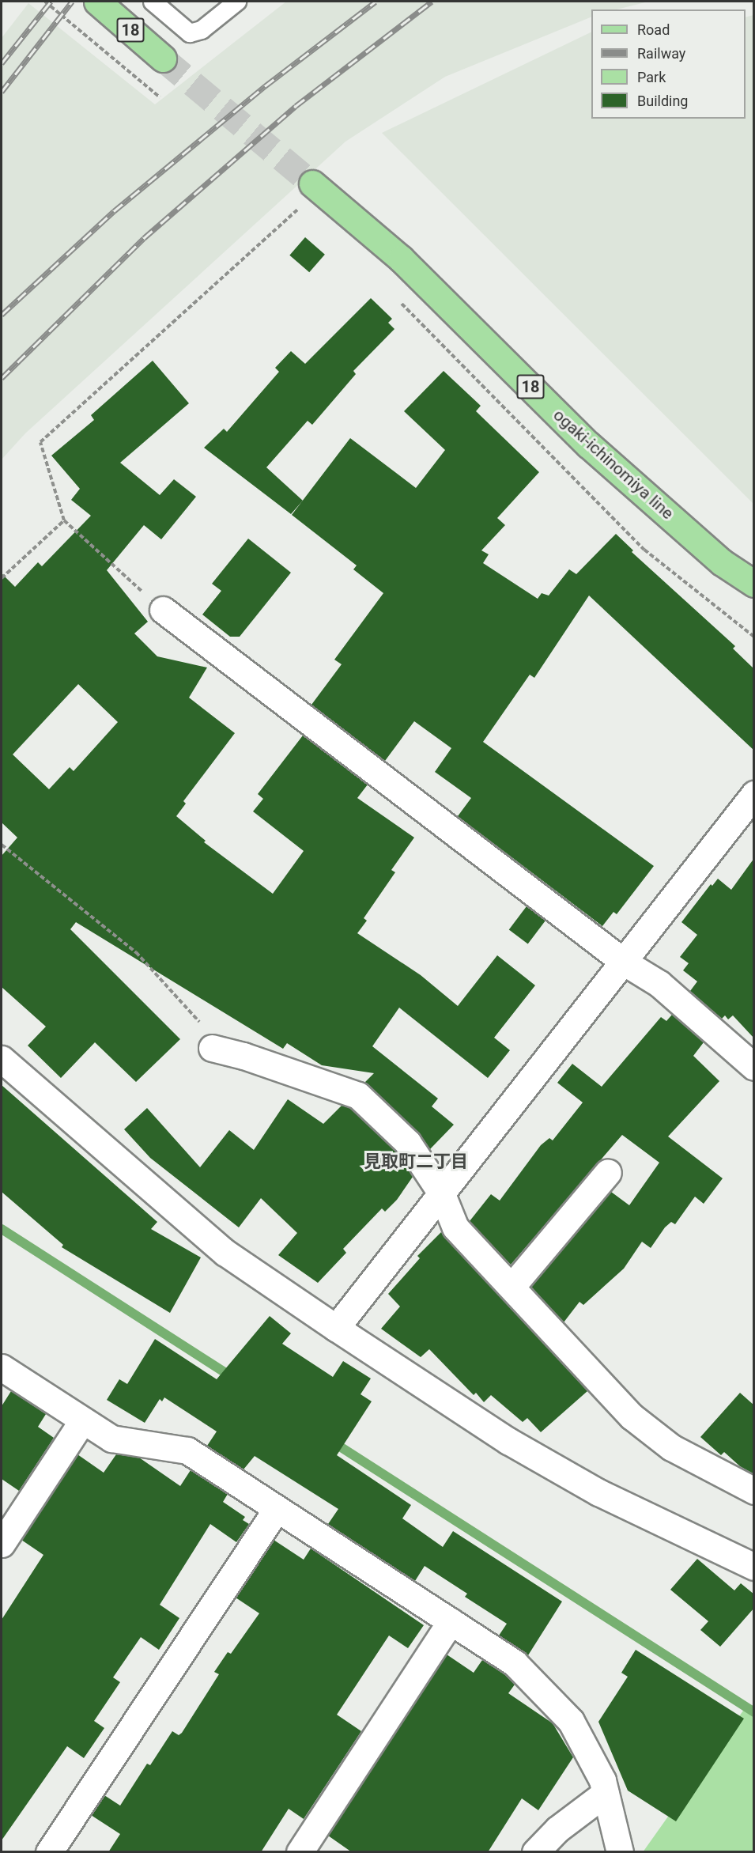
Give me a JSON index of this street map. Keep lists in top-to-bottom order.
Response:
{
  "streets": {
    "main road": ["18", "ogaki-ichinomiya line"]
  },
  "districts": ["見取町二丁目"],
  "legend": [
    "Road",
    "Railway",
    "Park",
    "Building"
  ]
}
